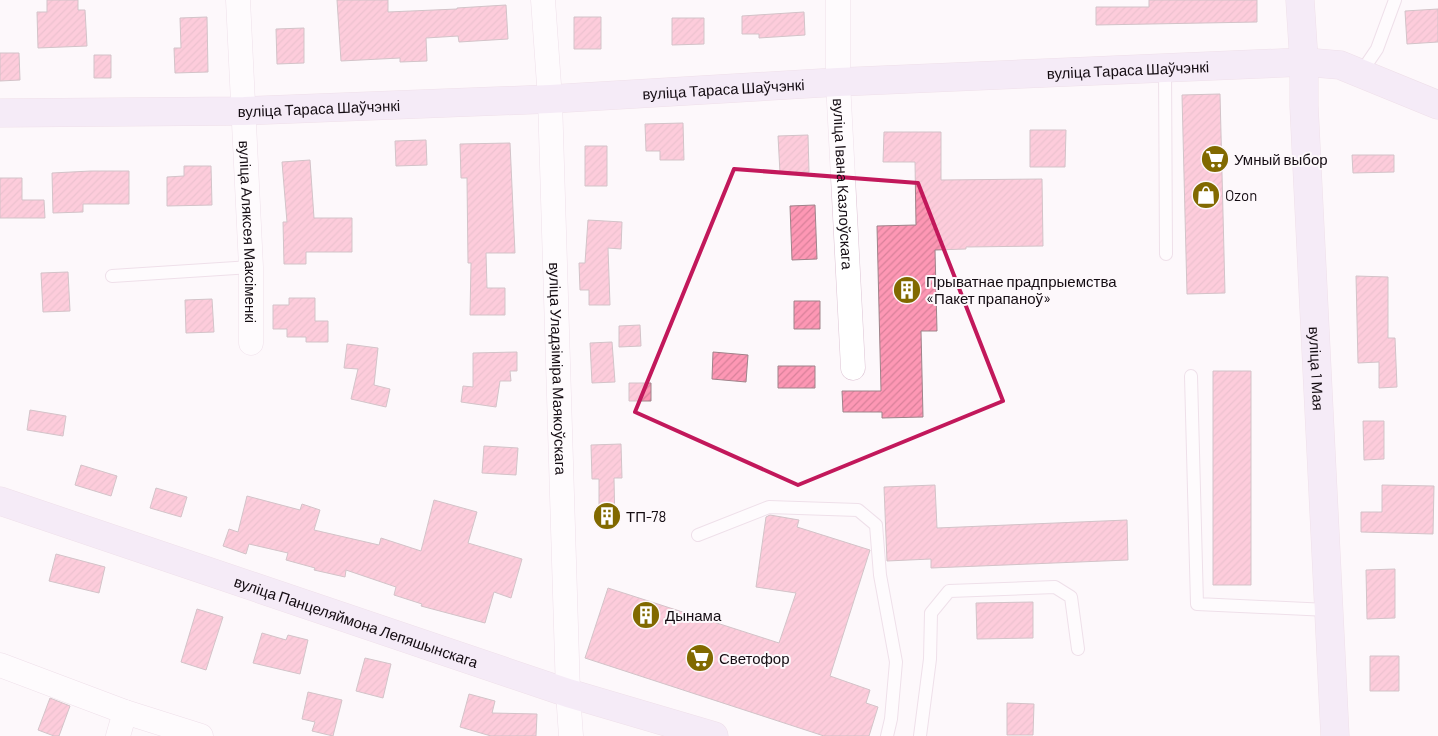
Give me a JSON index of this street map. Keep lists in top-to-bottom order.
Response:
{
  "streets": {
    "street": [
      "вуліца Тараса Шаўчэнкі",
      "вуліца Івана Казлоўскага",
      "вуліца Аляксея Максіменкі",
      "вуліца Уладзіміра Маякоўскага",
      "вуліца 1 Мая",
      "вуліца Панцеляймона Лепяшынскага"
    ]
  },
  "crossings": [
    ["вуліца Тараса Шаўчэнкі", "вуліца Івана Казлоўскага"],
    ["вуліца Тараса Шаўчэнкі", "вуліца Аляксея Максіменкі"],
    ["вуліца Тараса Шаўчэнкі", "вуліца Уладзіміра Маякоўскага"],
    ["вуліца Тараса Шаўчэнкі", "вуліца 1 Мая"],
    ["вуліца Уладзіміра Маякоўскага", "вуліца Панцеляймона Лепяшынскага"]
  ],
  "places": {
    "supermarket": ["Умный выбор", "Светофор"],
    "shop": ["Ozon"],
    "building": ["Прыватнае прадпрыемства «Пакет прапаноў»", "ТП-78", "Дынама"]
  }
}
